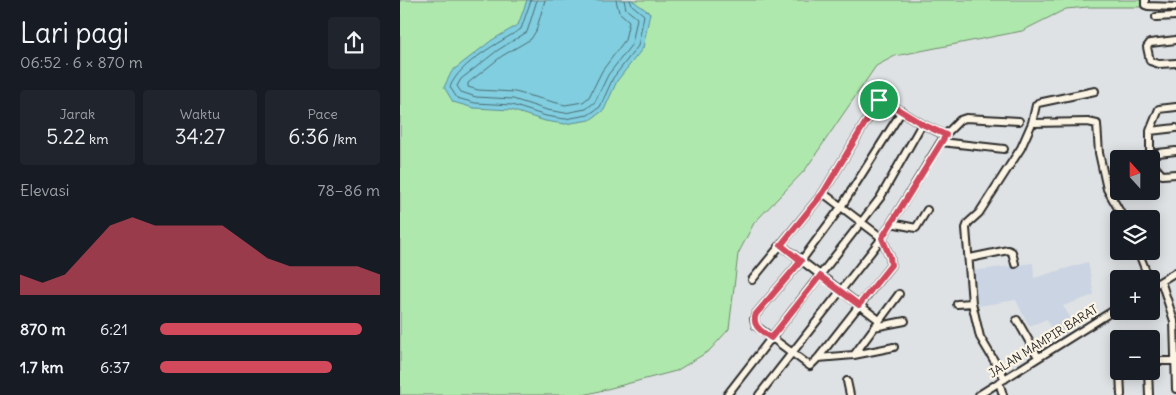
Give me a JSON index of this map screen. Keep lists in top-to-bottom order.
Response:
{
  "streets": {
    "street": ["JALAN MAMPIR BARAT"]
  },
  "north": "top",
  "page": {
    "heading": ["Lari pagi", "06:52 · 6 × 870 m"],
    "stats": [
      ["Jarak", "5.22 km"],
      ["Waktu", "34:27"],
      ["Pace", "6:36 /km"]
    ],
    "map_buttons": ["+", "−"],
    "chart": ["Elevasi", "78–86 m"],
    "list": [
      {
        "name": "870 m",
        "note": "6:21"
      },
      {
        "name": "1.7 km",
        "note": "6:37"
      }
    ]
  }
}
